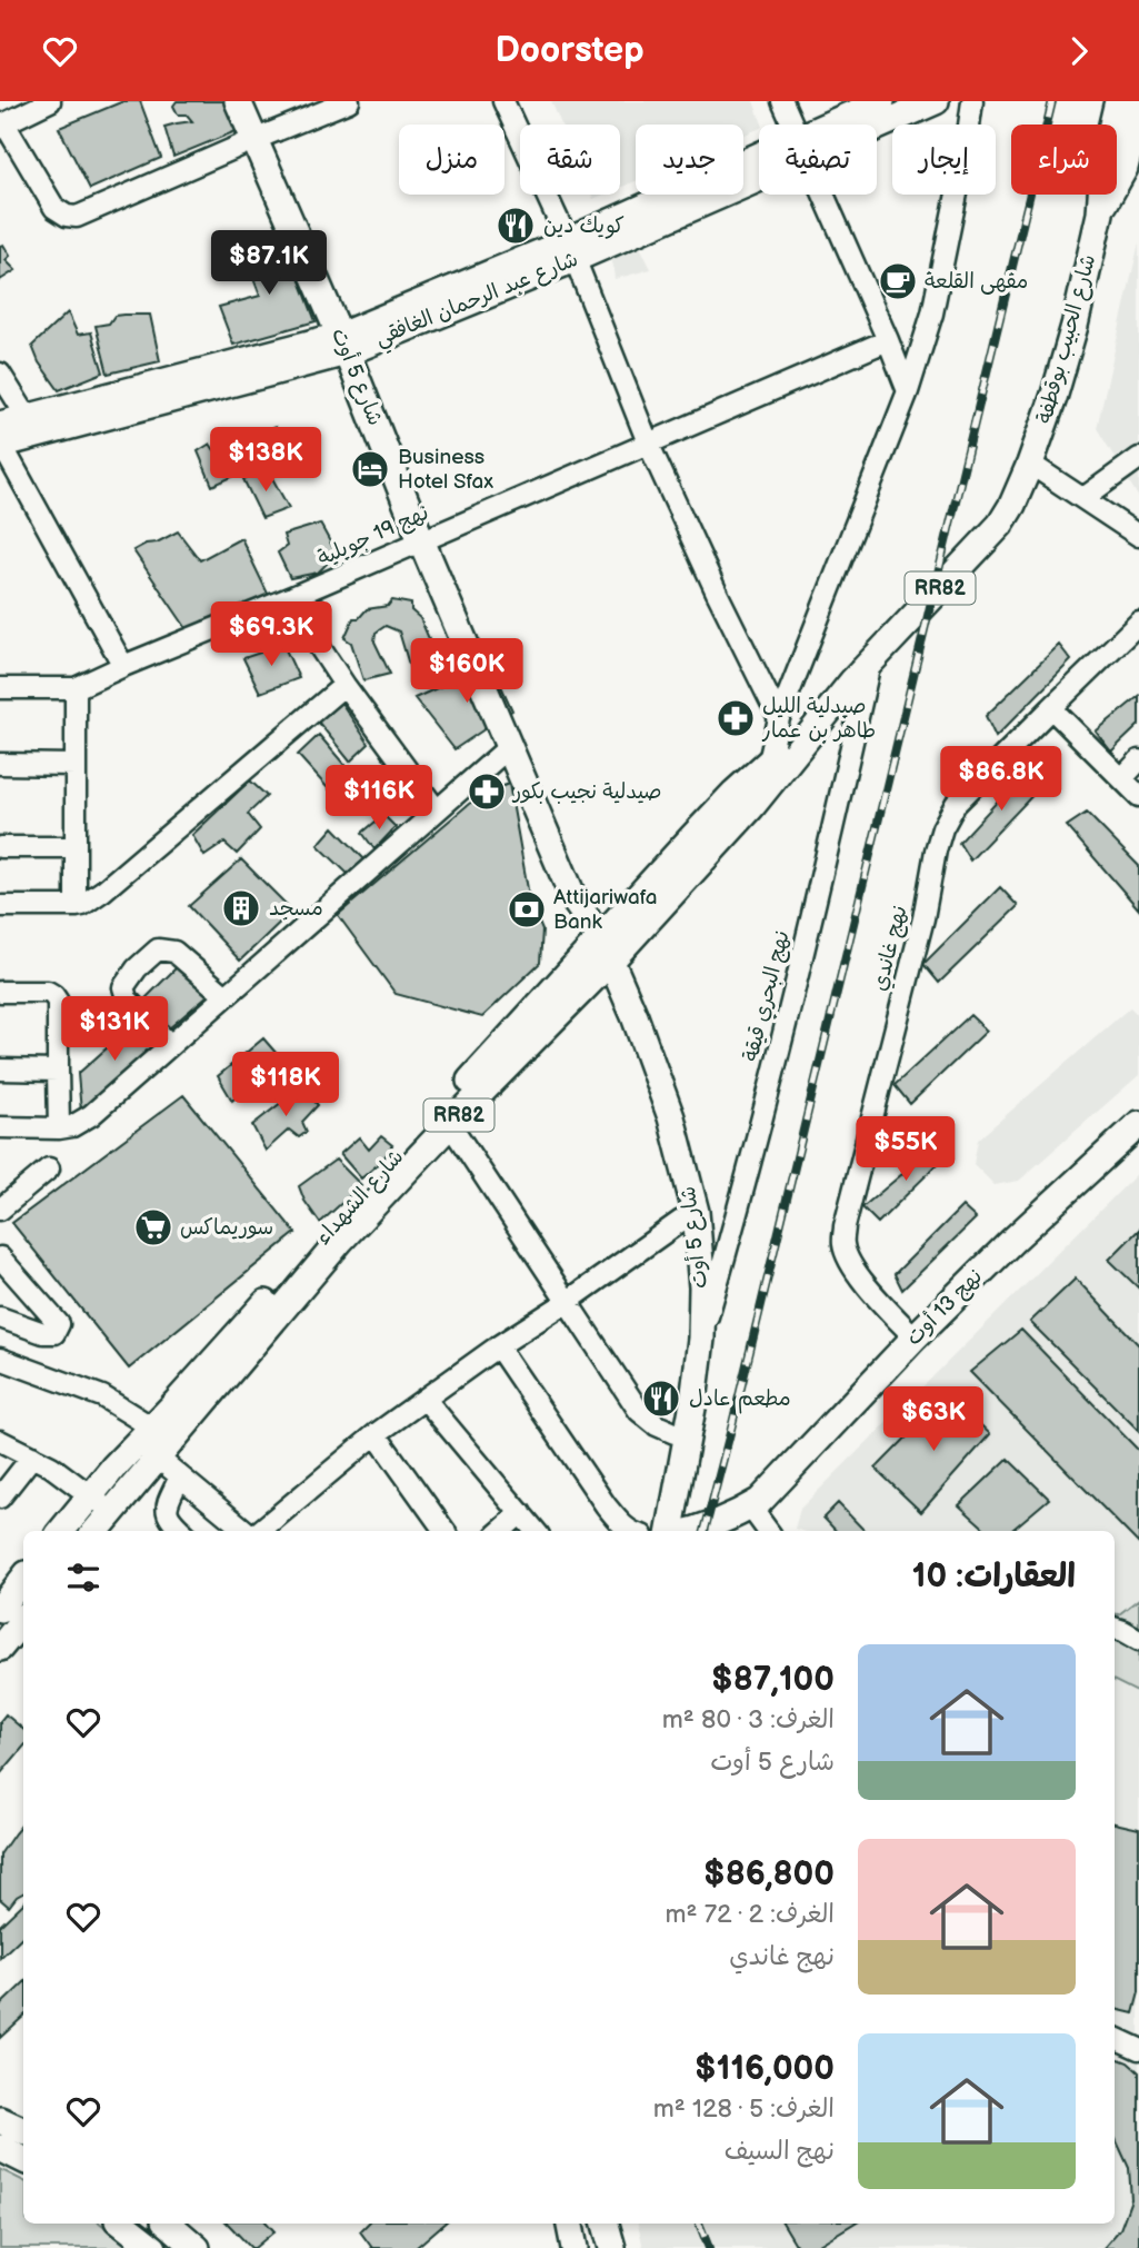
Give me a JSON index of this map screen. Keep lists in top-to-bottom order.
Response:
{
  "streets": {
    "main road": [
      "شارع عبد الرحمان الغافقي",
      "شارع الحبيب بوقطفة",
      "شارع 5 أوت",
      "RR82",
      "شارع الشهداء",
      "نهج 13 أوت"
    ],
    "street": ["نهج 19 جويلية", "نهج غاندي", "نهج البحري قيقة"]
  },
  "crossings": [
    ["شارع عبد الرحمان الغافقي", "شارع 5 أوت"],
    ["شارع الحبيب بوقطفة", "شارع الشهداء"],
    ["شارع 5 أوت", "نهج 19 جويلية"],
    ["شارع 5 أوت", "نهج البحري قيقة"],
    ["شارع 5 أوت", "شارع الشهداء"],
    ["نهج غاندي", "نهج 13 أوت"],
    ["نهج البحري قيقة", "شارع الشهداء"]
  ],
  "places": {
    "restaurant": ["كويك دين", "مطعم عادل"],
    "cafe": ["مقهى القلعة"],
    "hotel": ["Business Hotel Sfax"],
    "pharmacy": ["صيدلية الليل طاهر بن عمار", "صيدلية نجيب بكور"],
    "building": ["مسجد"],
    "bank": ["Attijariwafa Bank"],
    "supermarket": ["سوريماكس"]
  },
  "page": {
    "header": "Doorstep",
    "chip": [
      "شراء",
      "إيجار",
      "تصفية",
      "جديد",
      "شقة",
      "منزل"
    ],
    "price": [
      "$87.1K",
      "$138K",
      "$69.3K",
      "$160K",
      "$86.8K",
      "$116K",
      "$131K",
      "$118K",
      "$55K",
      "$63K"
    ],
    "heading": "العقارات: 10",
    "list": [
      {
        "name": "$87,100",
        "note": "الغرف: 3 · 80 m² · شارع 5 أوت"
      },
      {
        "name": "$86,800",
        "note": "الغرف: 2 · 72 m² · نهج غاندي"
      },
      {
        "name": "$116,000",
        "note": "الغرف: 5 · 128 m² · نهج السيف"
      }
    ]
  }
}
